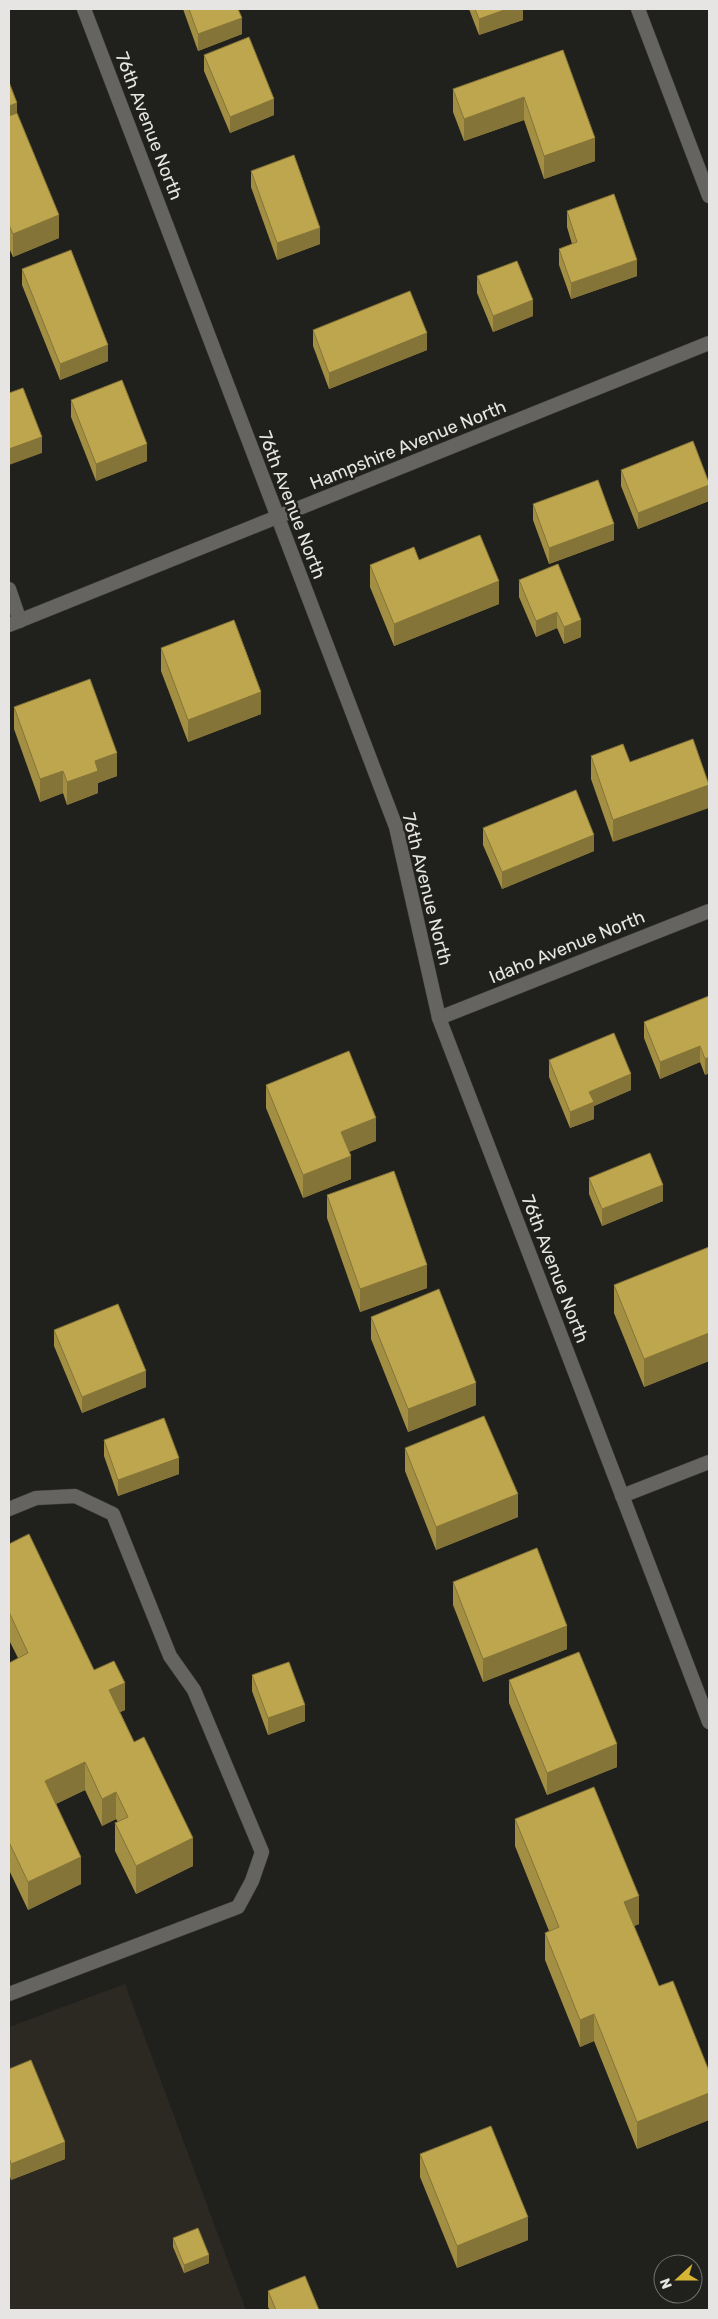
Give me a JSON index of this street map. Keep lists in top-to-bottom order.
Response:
{
  "streets": {
    "street": ["76th Avenue North", "Hampshire Avenue North", "Idaho Avenue North"]
  },
  "crossings": [
    ["76th Avenue North", "Hampshire Avenue North"],
    ["76th Avenue North", "Idaho Avenue North"]
  ],
  "north": "left"
}
